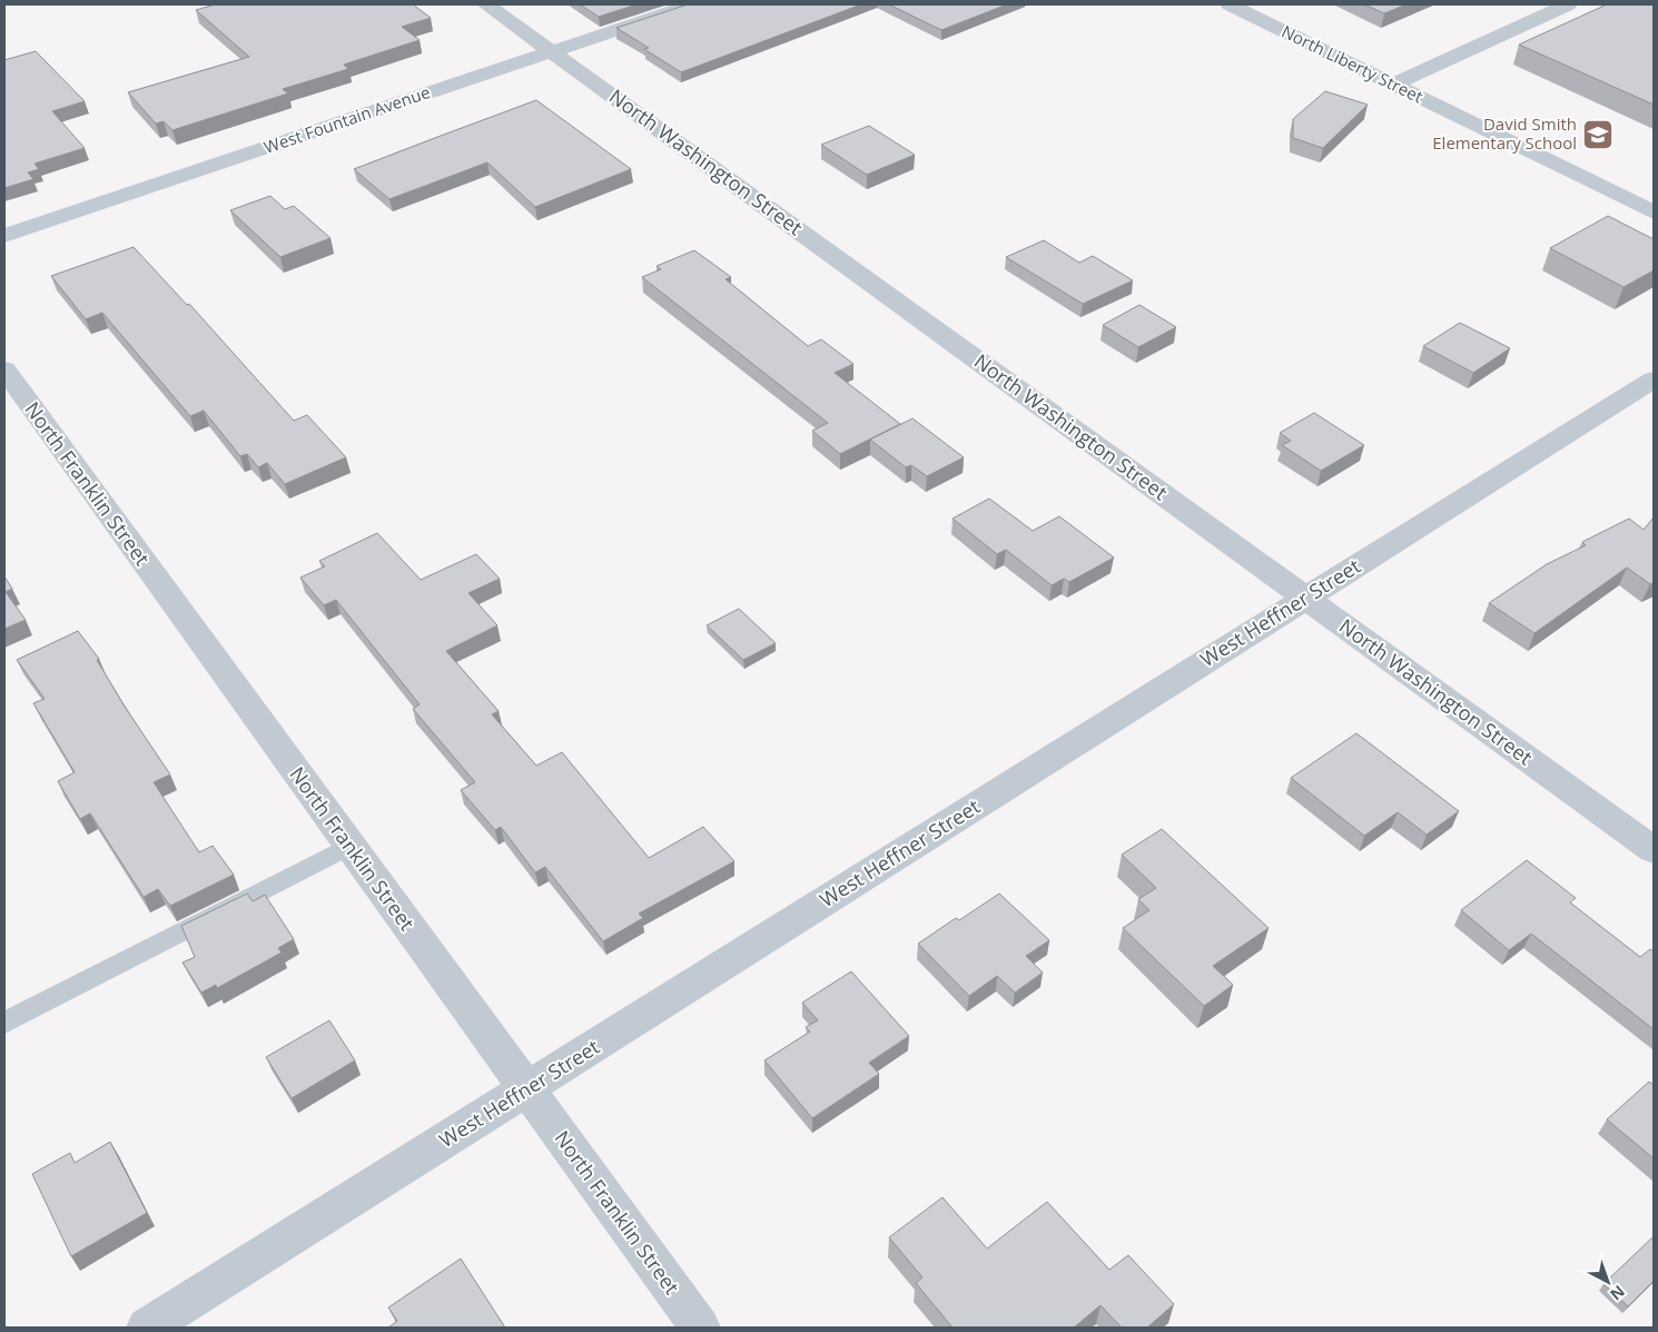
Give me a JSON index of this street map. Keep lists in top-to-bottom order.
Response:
{
  "streets": {
    "street": [
      "North Liberty Street",
      "West Fountain Avenue",
      "North Washington Street",
      "North Franklin Street",
      "West Heffner Street"
    ]
  },
  "crossings": [
    ["West Fountain Avenue", "North Washington Street"],
    ["North Washington Street", "West Heffner Street"],
    ["North Franklin Street", "West Heffner Street"]
  ],
  "places": {
    "school or university": ["David Smith Elementary School"]
  },
  "north": "bottom right"
}
